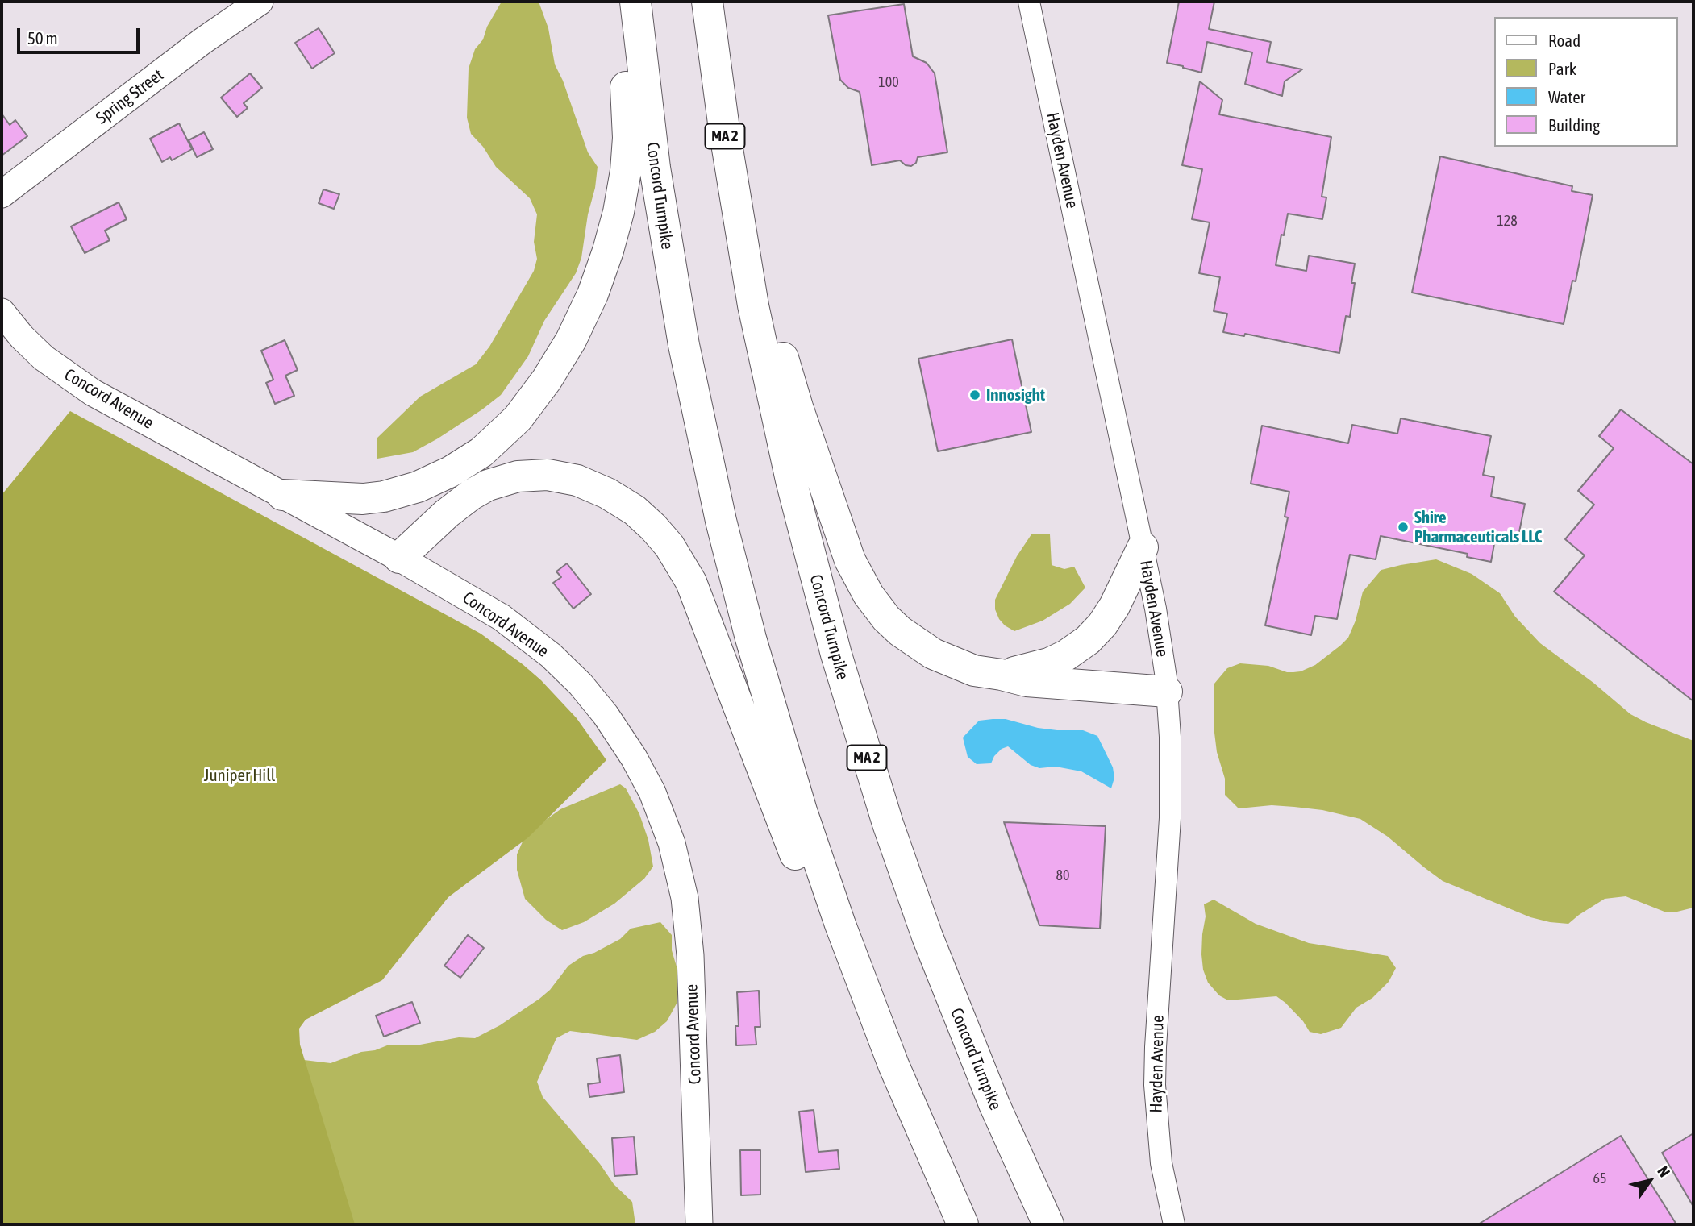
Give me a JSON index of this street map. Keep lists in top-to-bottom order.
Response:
{
  "streets": {
    "highway": ["MA 2", "Concord Turnpike"],
    "main road": ["Spring Street", "Concord Avenue"],
    "street": ["Hayden Avenue"]
  },
  "parks": ["Juniper Hill"],
  "places": ["Innosight", "Shire Pharmaceuticals LLC"],
  "house_numbers": [
    "100",
    "128",
    "80",
    "65"
  ],
  "legend": [
    "Road",
    "Park",
    "Water",
    "Building"
  ],
  "scale_bar": "50 m",
  "north": "top right"
}
